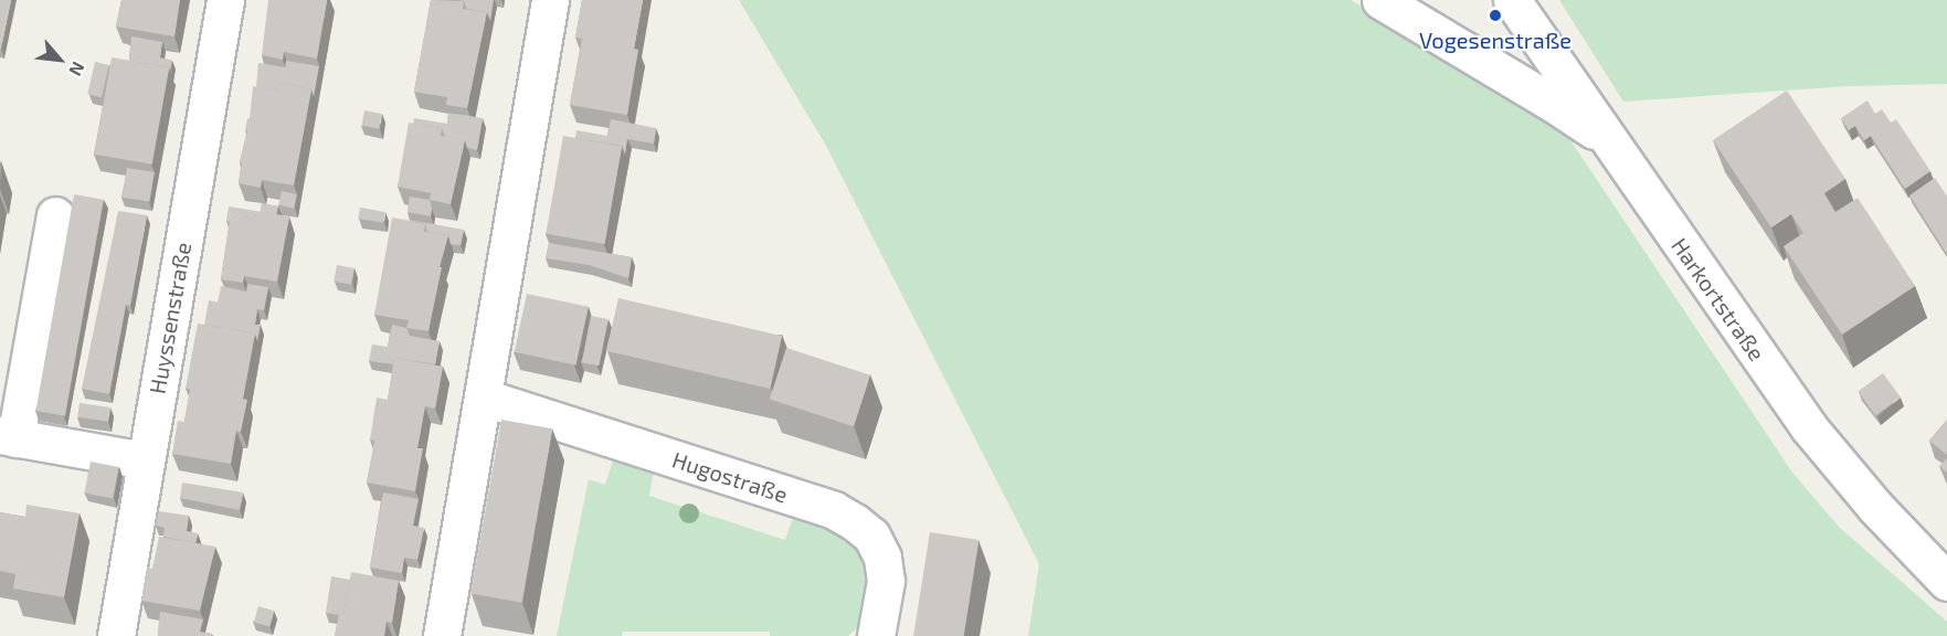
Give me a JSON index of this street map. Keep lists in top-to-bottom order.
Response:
{
  "streets": {
    "street": ["Harkortstraße", "Huyssenstraße", "Hugostraße"]
  },
  "places": ["Vogesenstraße"],
  "north": "bottom right"
}
